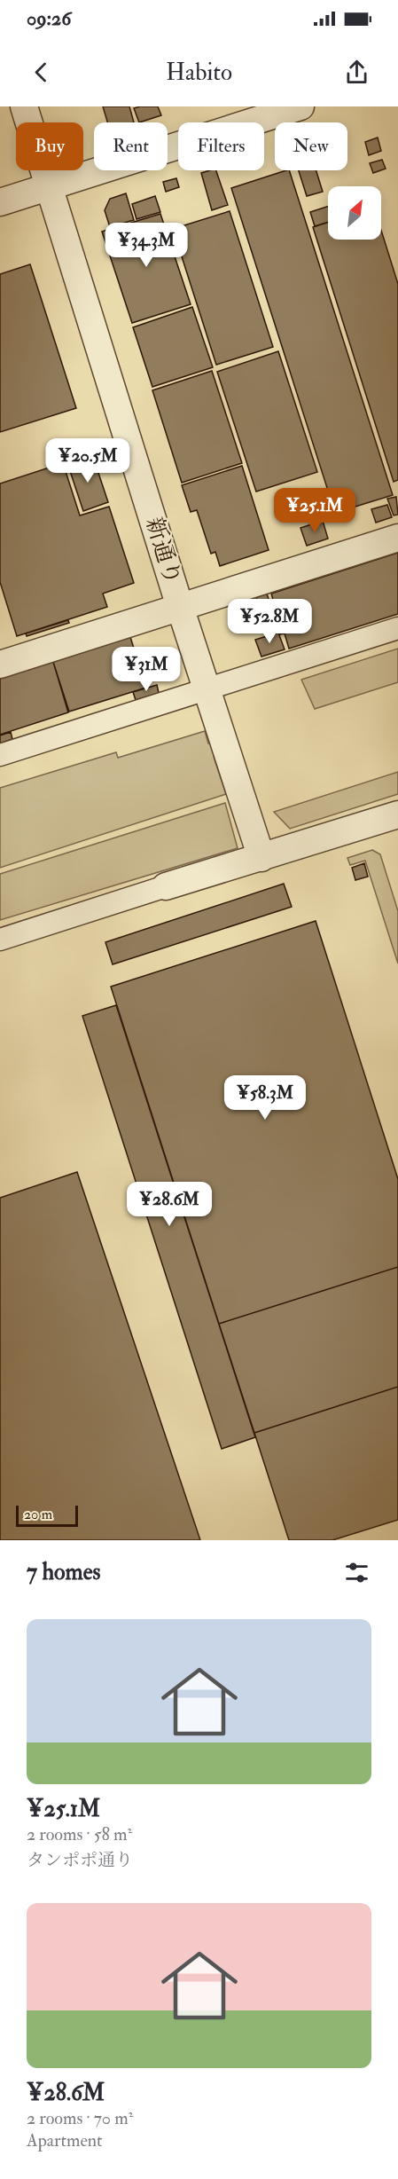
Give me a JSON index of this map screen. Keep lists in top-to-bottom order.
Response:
{
  "streets": {
    "street": ["新通り"]
  },
  "scale_bar": "20 m",
  "north": "top right",
  "page": {
    "status": "09:26",
    "header": "Habito",
    "chip": [
      "Buy",
      "Rent",
      "Filters",
      "New"
    ],
    "price": [
      "¥34.3M",
      "¥20.5M",
      "¥25.1M",
      "¥52.8M",
      "¥31M",
      "¥58.3M",
      "¥28.6M"
    ],
    "scale": "20 m",
    "heading": "7 homes",
    "list": [
      {
        "name": "¥25.1M",
        "note": "2 rooms · 58 m² · タンポポ通り"
      },
      {
        "name": "¥28.6M",
        "note": "2 rooms · 70 m² · Apartment"
      }
    ]
  }
}
